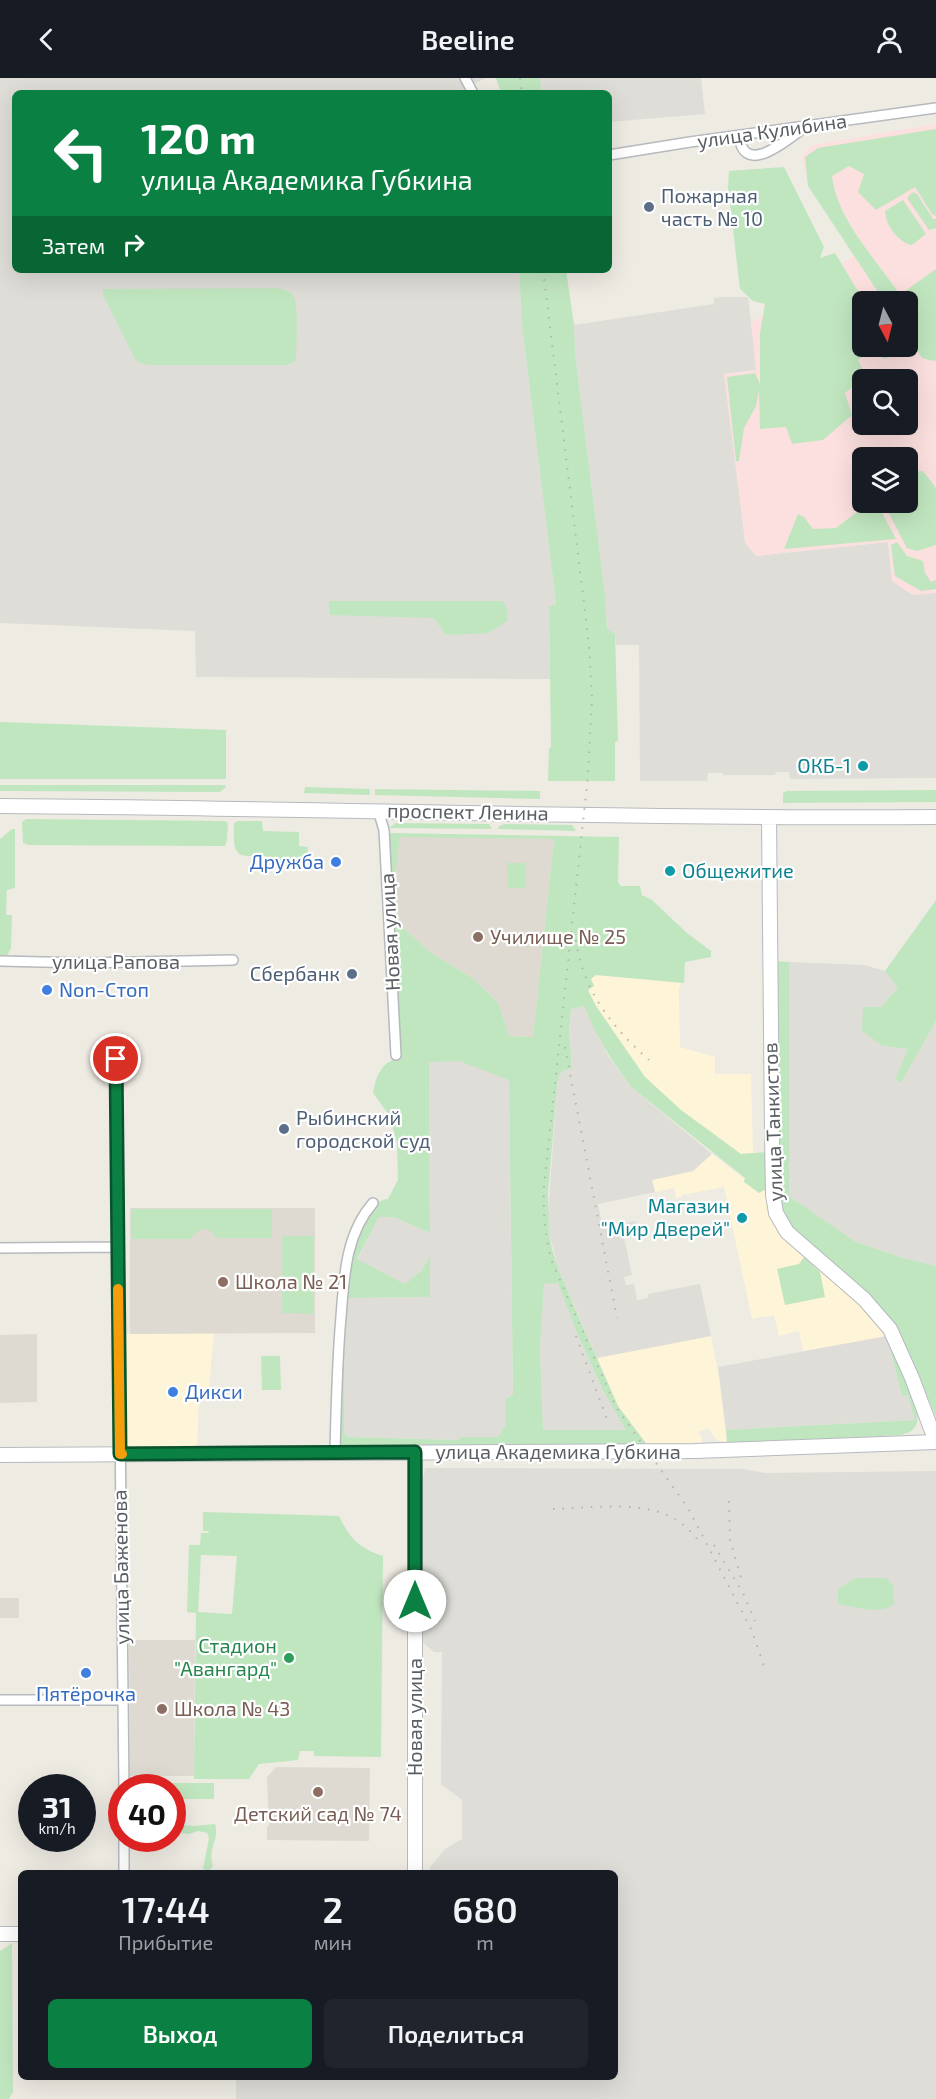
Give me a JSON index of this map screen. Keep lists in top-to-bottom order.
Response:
{
  "streets": {
    "street": [
      "улица Кулибина",
      "проспект Ленина",
      "Новая улица",
      "улица Рапова",
      "улица Танкистов",
      "улица Академика Губкина",
      "улица Баженова"
    ]
  },
  "crossings": [
    ["проспект Ленина", "Новая улица"],
    ["проспект Ленина", "улица Танкистов"],
    ["Новая улица", "улица Академика Губкина"],
    ["улица Танкистов", "улица Академика Губкина"],
    ["улица Академика Губкина", "улица Баженова"]
  ],
  "places": [
    "Пожарная часть № 10",
    "ОКБ-1",
    "Дружба",
    "Общежитие",
    "Училище № 25",
    "Сбербанк",
    "Non-Стоп",
    "Рыбинский городской суд",
    "Магазин \"Мир Дверей\"",
    "Школа № 21",
    "Дикси",
    "Стадион \"Авангард\"",
    "Пятёрочка",
    "Школа № 43",
    "Детский сад № 74"
  ],
  "north": "bottom",
  "page": {
    "header": "Beeline",
    "turn": ["120 m", "улица Академика Губкина"],
    "then": "Затем",
    "speed": "31 km/h",
    "limit": "40",
    "eta": [
      "17:44",
      "Прибытие",
      "2",
      "мин",
      "680",
      "m"
    ],
    "buttons": ["Выход", "Поделиться"]
  }
}
